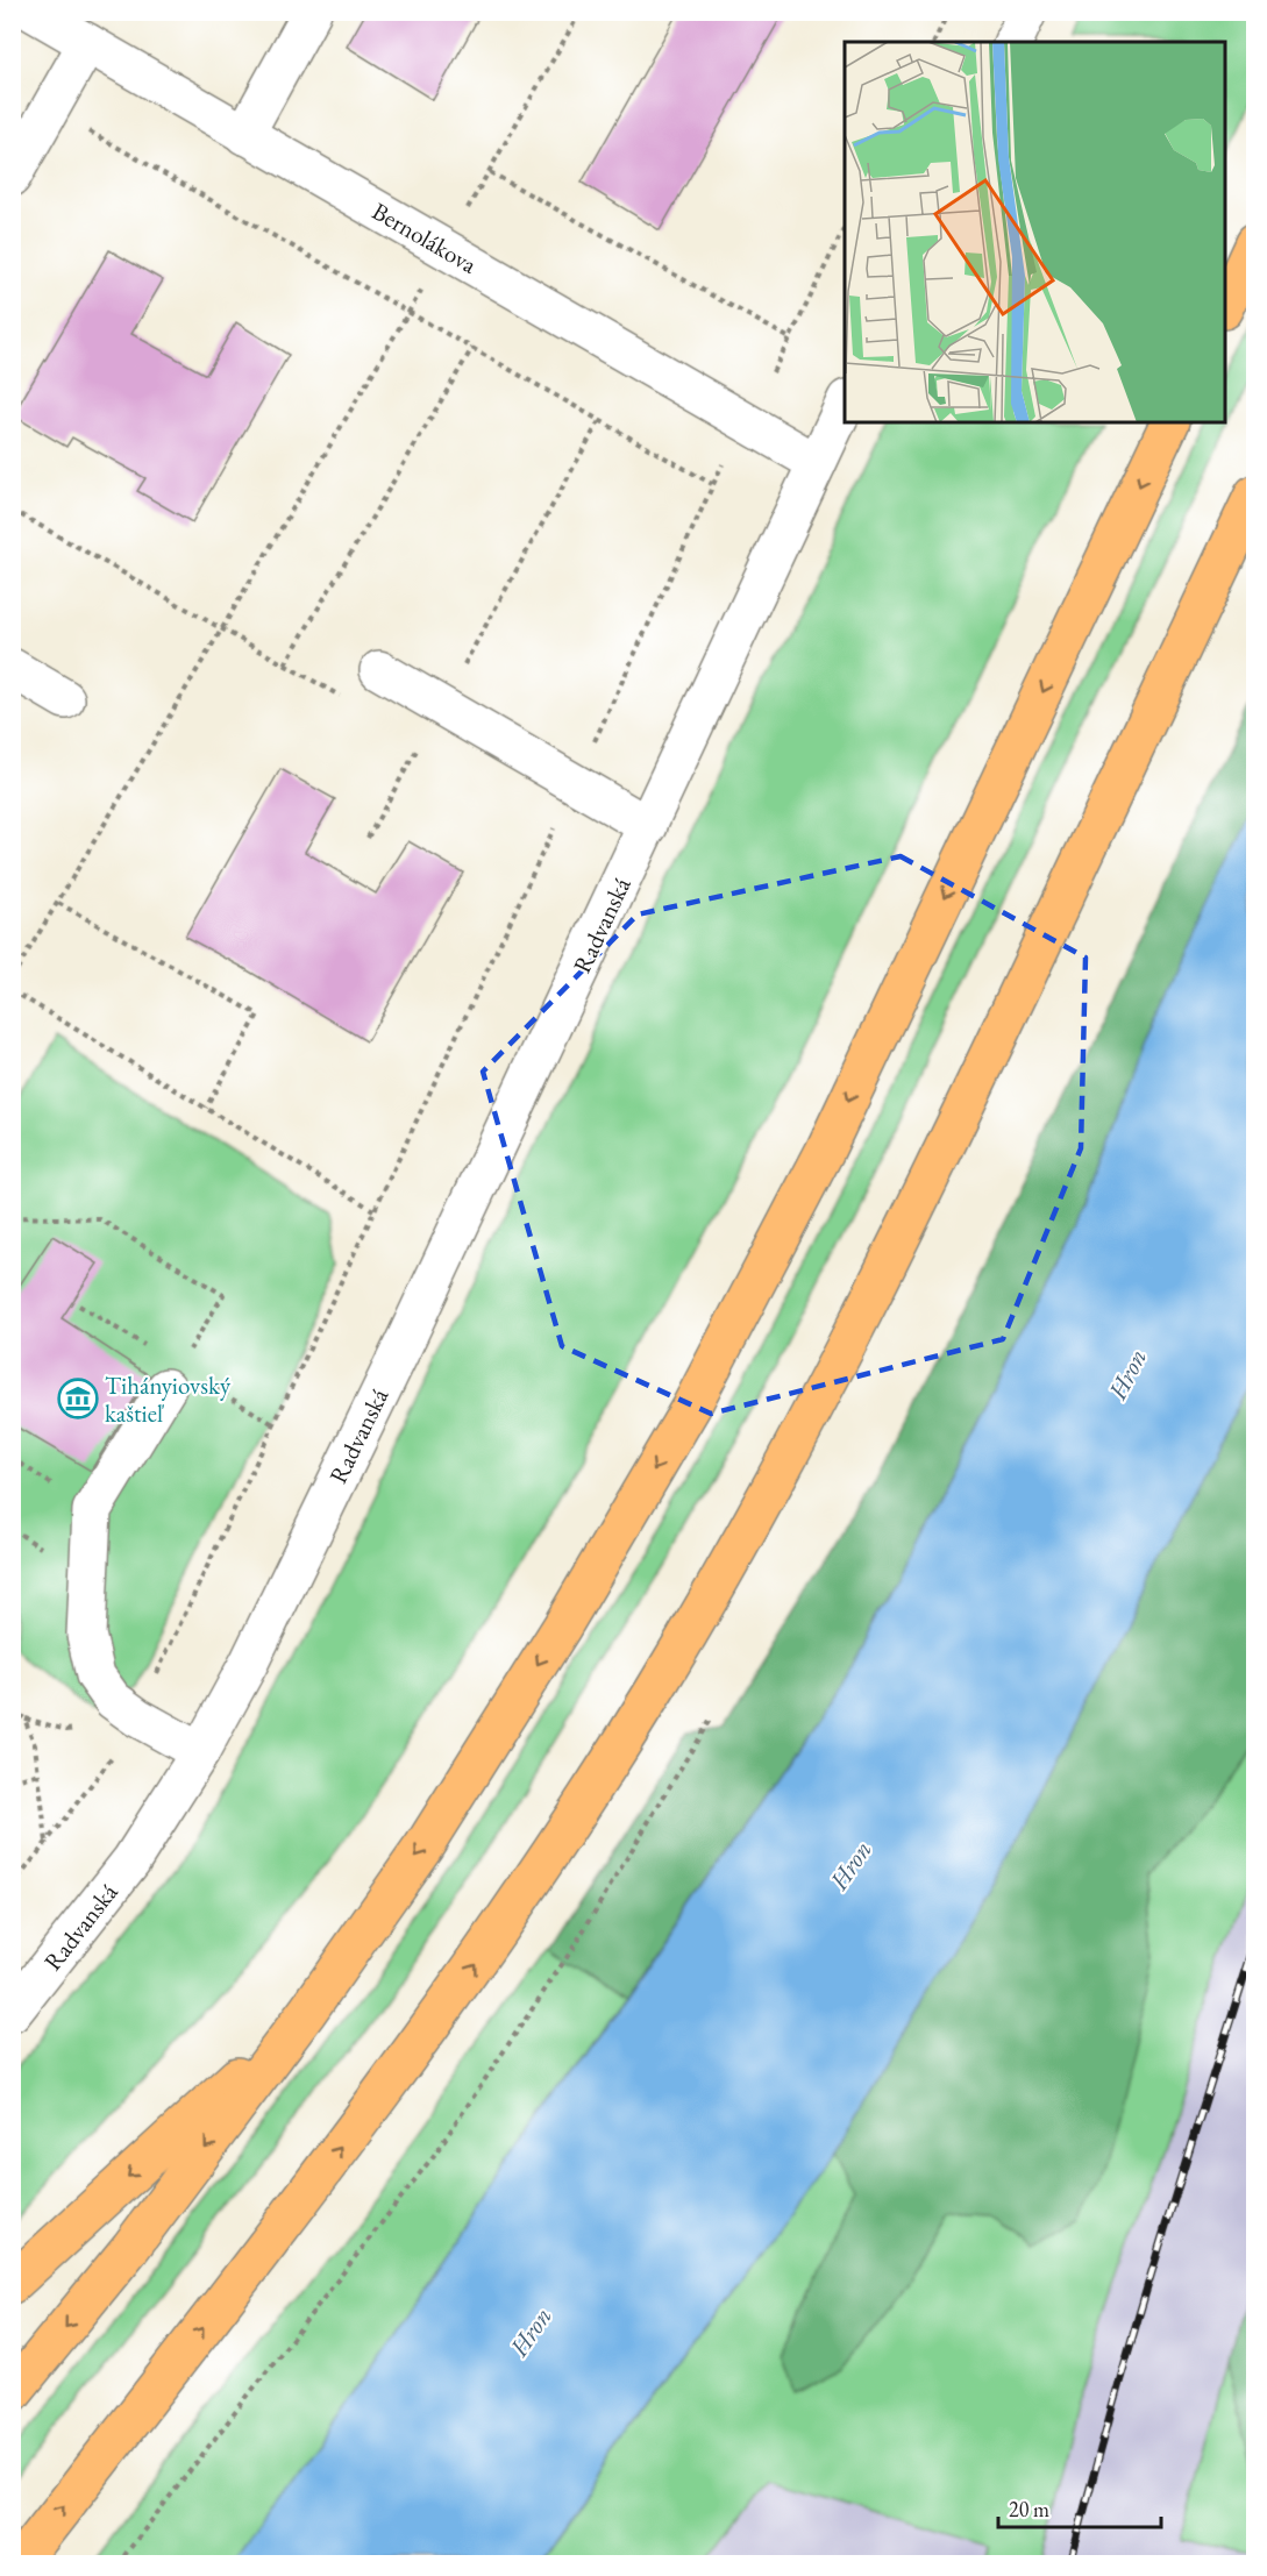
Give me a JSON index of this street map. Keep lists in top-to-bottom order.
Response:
{
  "streets": {
    "street": ["Bernolákova", "Radvanská"]
  },
  "crossings": [
    ["Bernolákova", "Radvanská"]
  ],
  "water": ["Hron"],
  "places": {
    "museum": ["Tihányiovský kaštieľ"]
  },
  "scale_bar": "20 m"
}
